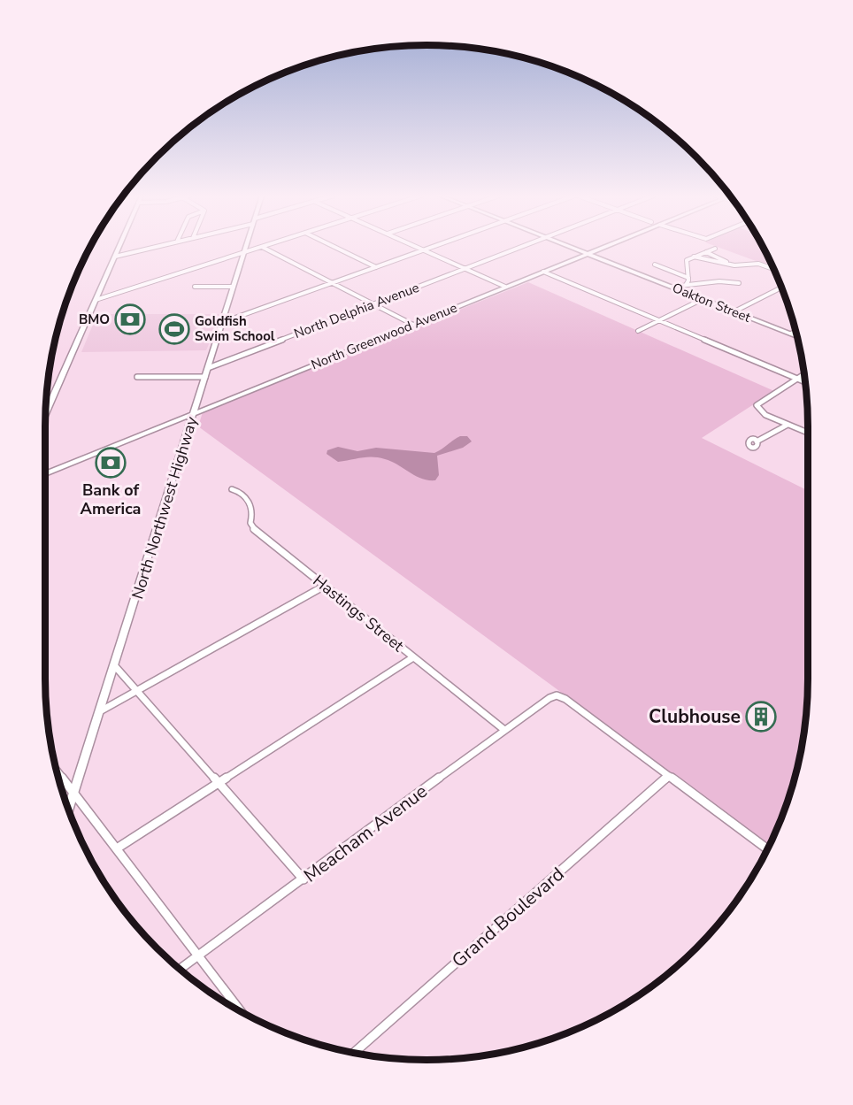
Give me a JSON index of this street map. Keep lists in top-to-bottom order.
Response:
{
  "streets": {
    "main road": ["Oakton Street", "North Greenwood Avenue", "North Northwest Highway"],
    "street": [
      "North Delphia Avenue",
      "Hastings Street",
      "Meacham Avenue",
      "Grand Boulevard"
    ]
  },
  "crossings": [
    ["Oakton Street", "North Greenwood Avenue"],
    ["North Delphia Avenue", "North Northwest Highway"],
    ["North Greenwood Avenue", "North Northwest Highway"],
    ["Hastings Street", "Meacham Avenue"],
    ["Meacham Avenue", "Grand Boulevard"]
  ],
  "places": {
    "bank": ["BMO", "Bank of America"],
    "sports": ["Goldfish Swim School"],
    "building": ["Clubhouse"]
  }
}
